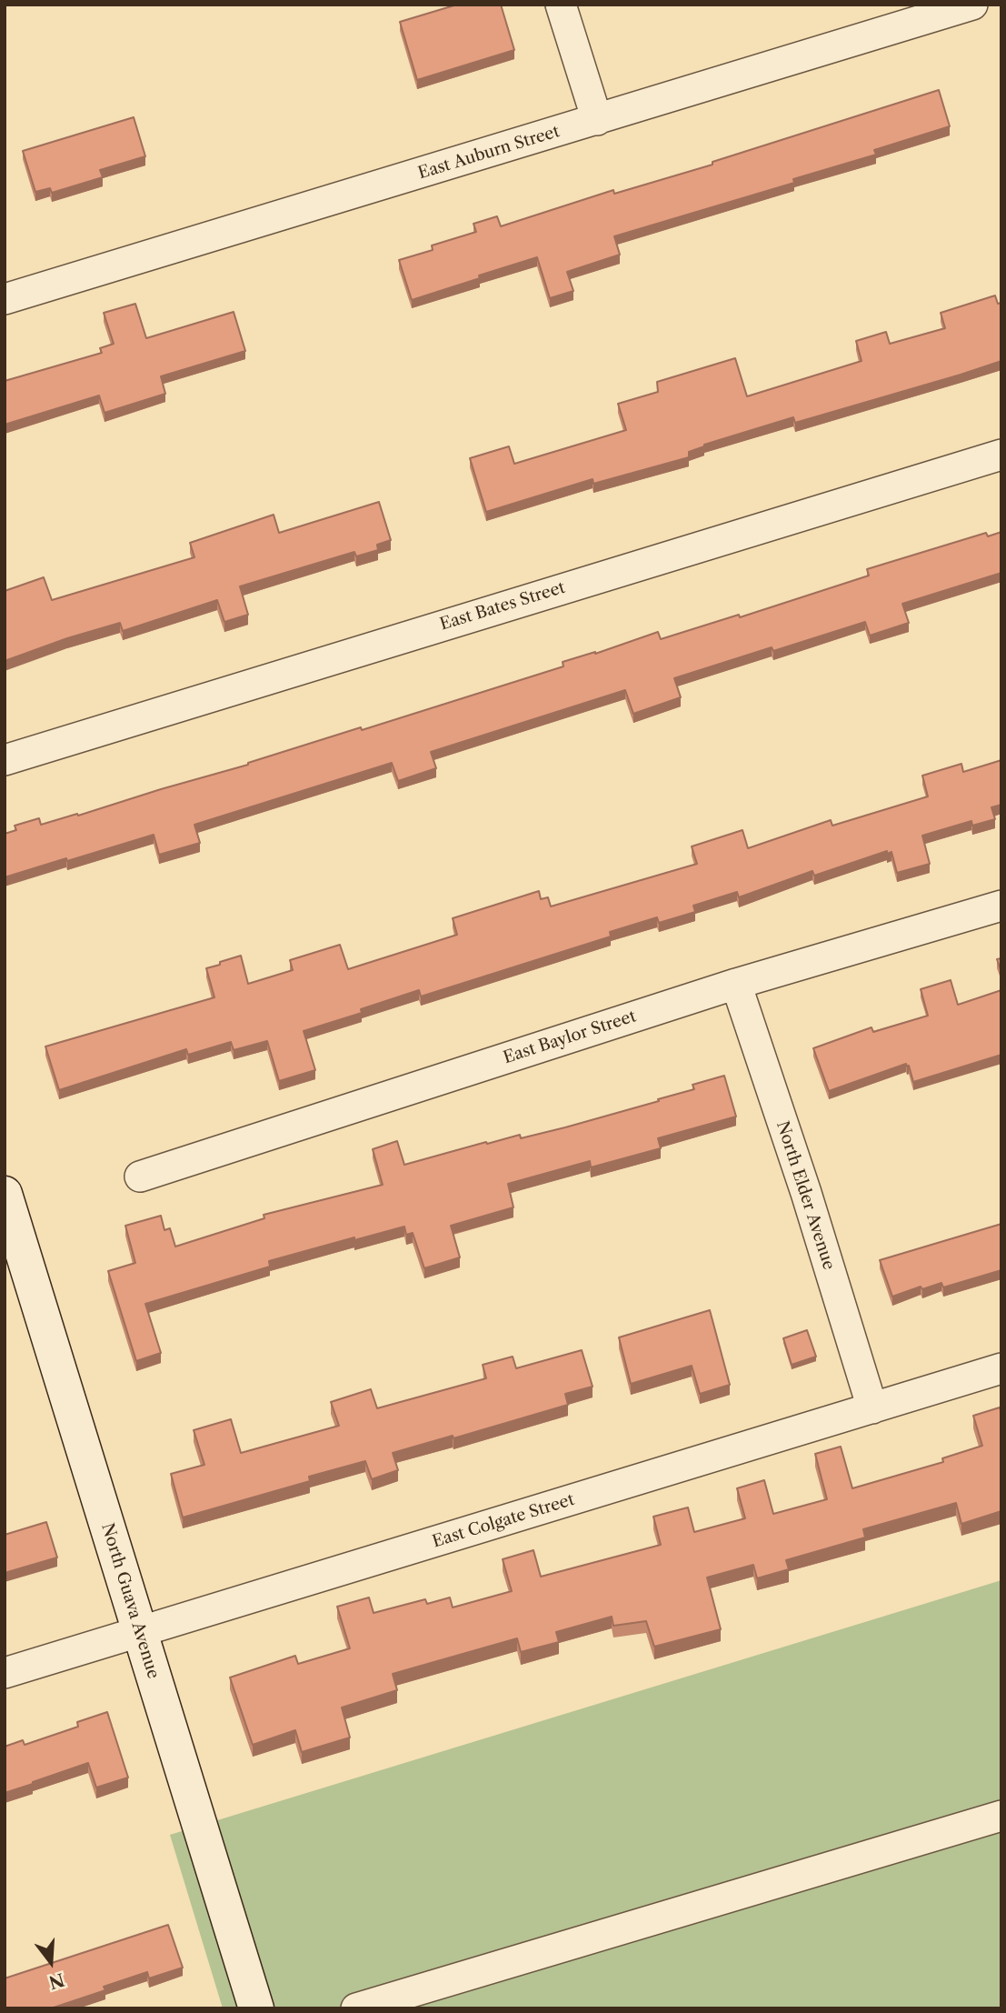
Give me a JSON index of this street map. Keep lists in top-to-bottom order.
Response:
{
  "streets": {
    "street": [
      "East Auburn Street",
      "East Bates Street",
      "East Baylor Street",
      "North Elder Avenue",
      "East Colgate Street",
      "North Guava Avenue"
    ]
  },
  "crossings": [
    ["East Baylor Street", "North Elder Avenue"],
    ["North Elder Avenue", "East Colgate Street"],
    ["East Colgate Street", "North Guava Avenue"]
  ],
  "north": "bottom"
}
